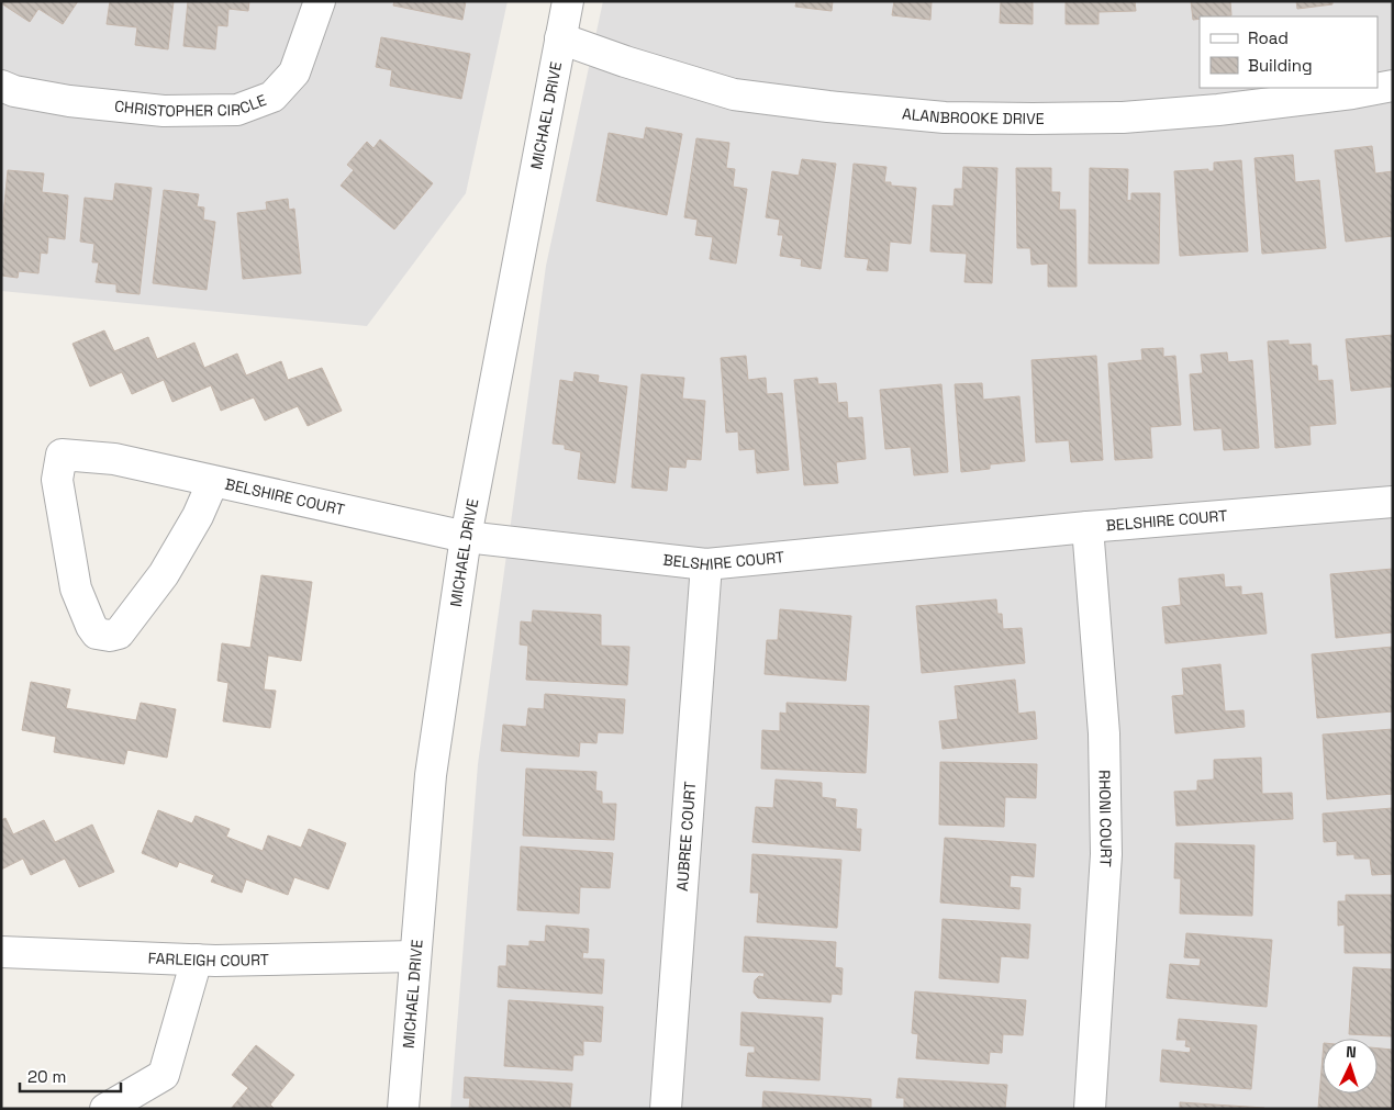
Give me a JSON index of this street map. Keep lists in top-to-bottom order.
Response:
{
  "streets": {
    "street": [
      "CHRISTOPHER CIRCLE",
      "MICHAEL DRIVE",
      "ALANBROOKE DRIVE",
      "BELSHIRE COURT",
      "RHONI COURT",
      "AUBREE COURT",
      "FARLEIGH COURT"
    ]
  },
  "crossings": [
    ["MICHAEL DRIVE", "ALANBROOKE DRIVE"],
    ["MICHAEL DRIVE", "BELSHIRE COURT"],
    ["MICHAEL DRIVE", "FARLEIGH COURT"],
    ["BELSHIRE COURT", "RHONI COURT"],
    ["BELSHIRE COURT", "AUBREE COURT"]
  ],
  "legend": ["Road", "Building"],
  "scale_bar": "20 m",
  "north": "top"
}
